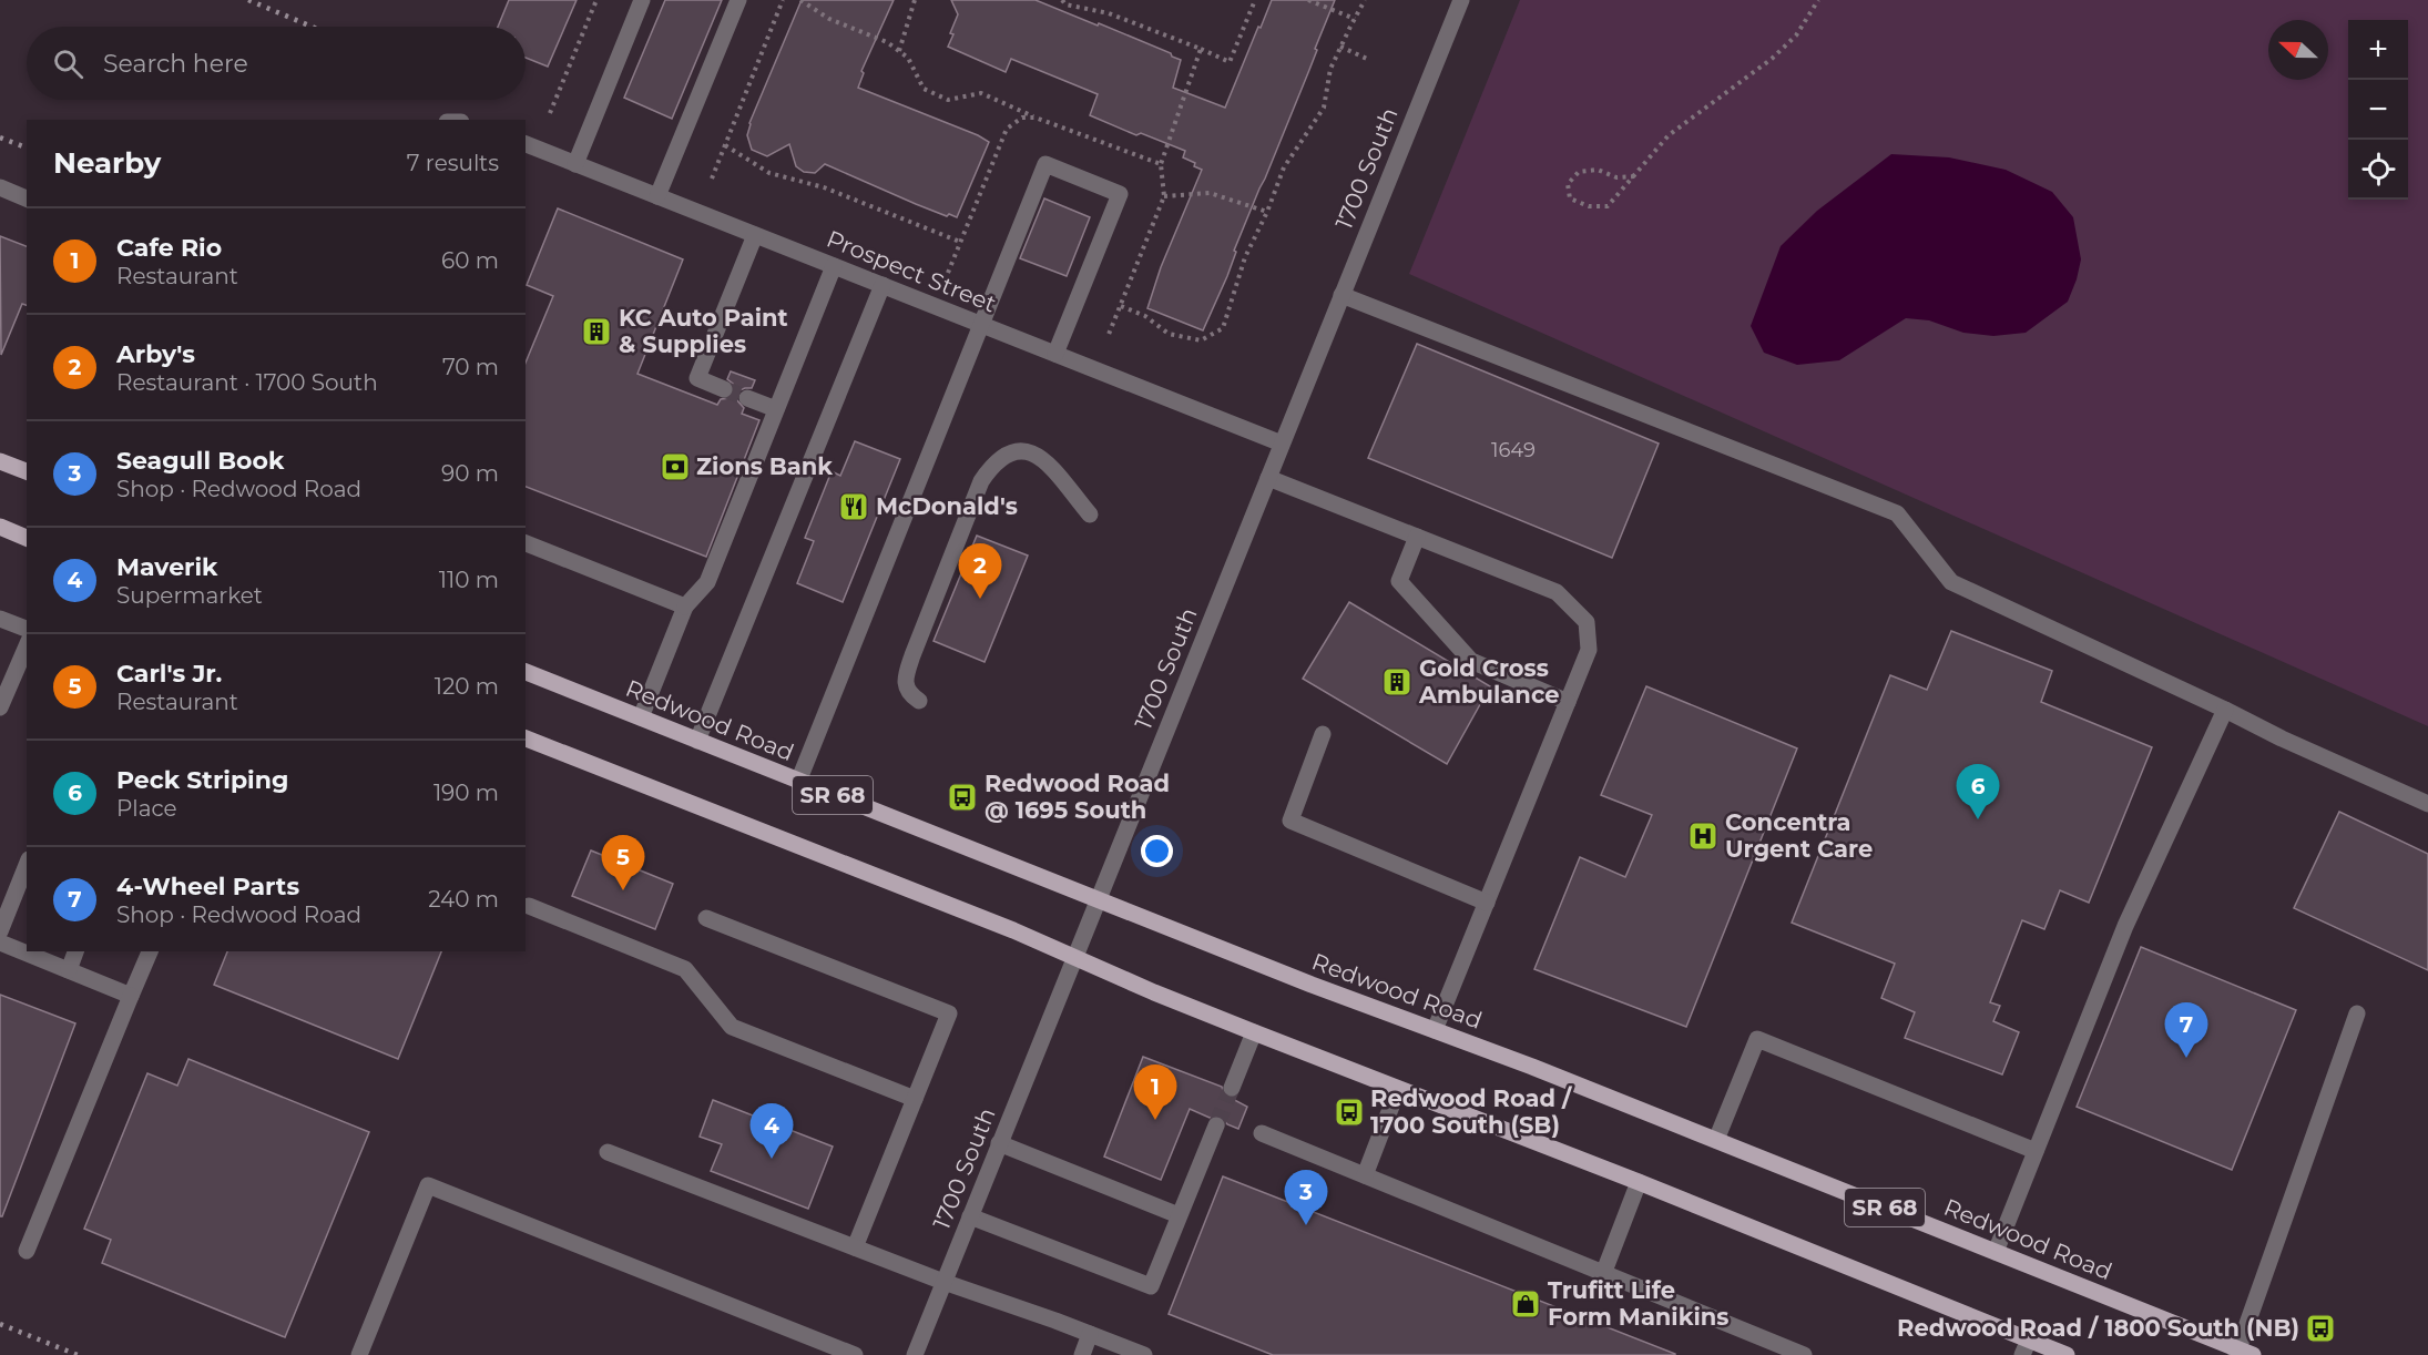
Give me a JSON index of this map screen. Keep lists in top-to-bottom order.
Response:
{
  "streets": {
    "main road": ["Redwood Road", "SR 68"],
    "street": ["1700 South", "Prospect Street"]
  },
  "crossings": [
    ["1700 South", "Prospect Street"],
    ["1700 South", "Redwood Road"],
    ["1700 South", "SR 68"]
  ],
  "places": {
    "building": ["KC Auto Paint & Supplies", "Gold Cross Ambulance"],
    "bank": ["Zions Bank"],
    "restaurant": ["McDonald's"],
    "bus stop": ["Redwood Road @ 1695 South", "Redwood Road / 1700 South (SB)", "Redwood Road / 1800 South (NB)"],
    "hospital": ["Concentra Urgent Care"],
    "shop": ["Trufitt Life Form Manikins"]
  },
  "house_numbers": ["1649"],
  "north": "left",
  "page": {
    "map_buttons": ["+", "−"],
    "search": "Search here",
    "heading": ["Nearby", "7 results"],
    "list": [
      {
        "mark": "1",
        "name": "Cafe Rio",
        "note": "Restaurant",
        "value": "60 m"
      },
      {
        "mark": "2",
        "name": "Arby's",
        "note": "Restaurant · 1700 South",
        "value": "70 m"
      },
      {
        "mark": "3",
        "name": "Seagull Book",
        "note": "Shop · Redwood Road",
        "value": "90 m"
      },
      {
        "mark": "4",
        "name": "Maverik",
        "note": "Supermarket",
        "value": "110 m"
      },
      {
        "mark": "5",
        "name": "Carl's Jr.",
        "note": "Restaurant",
        "value": "120 m"
      },
      {
        "mark": "6",
        "name": "Peck Striping",
        "note": "Place",
        "value": "190 m"
      },
      {
        "mark": "7",
        "name": "4-Wheel Parts",
        "note": "Shop · Redwood Road",
        "value": "240 m"
      }
    ],
    "pins": [
      "2",
      "6",
      "5",
      "7",
      "1",
      "4",
      "3"
    ]
  }
}
